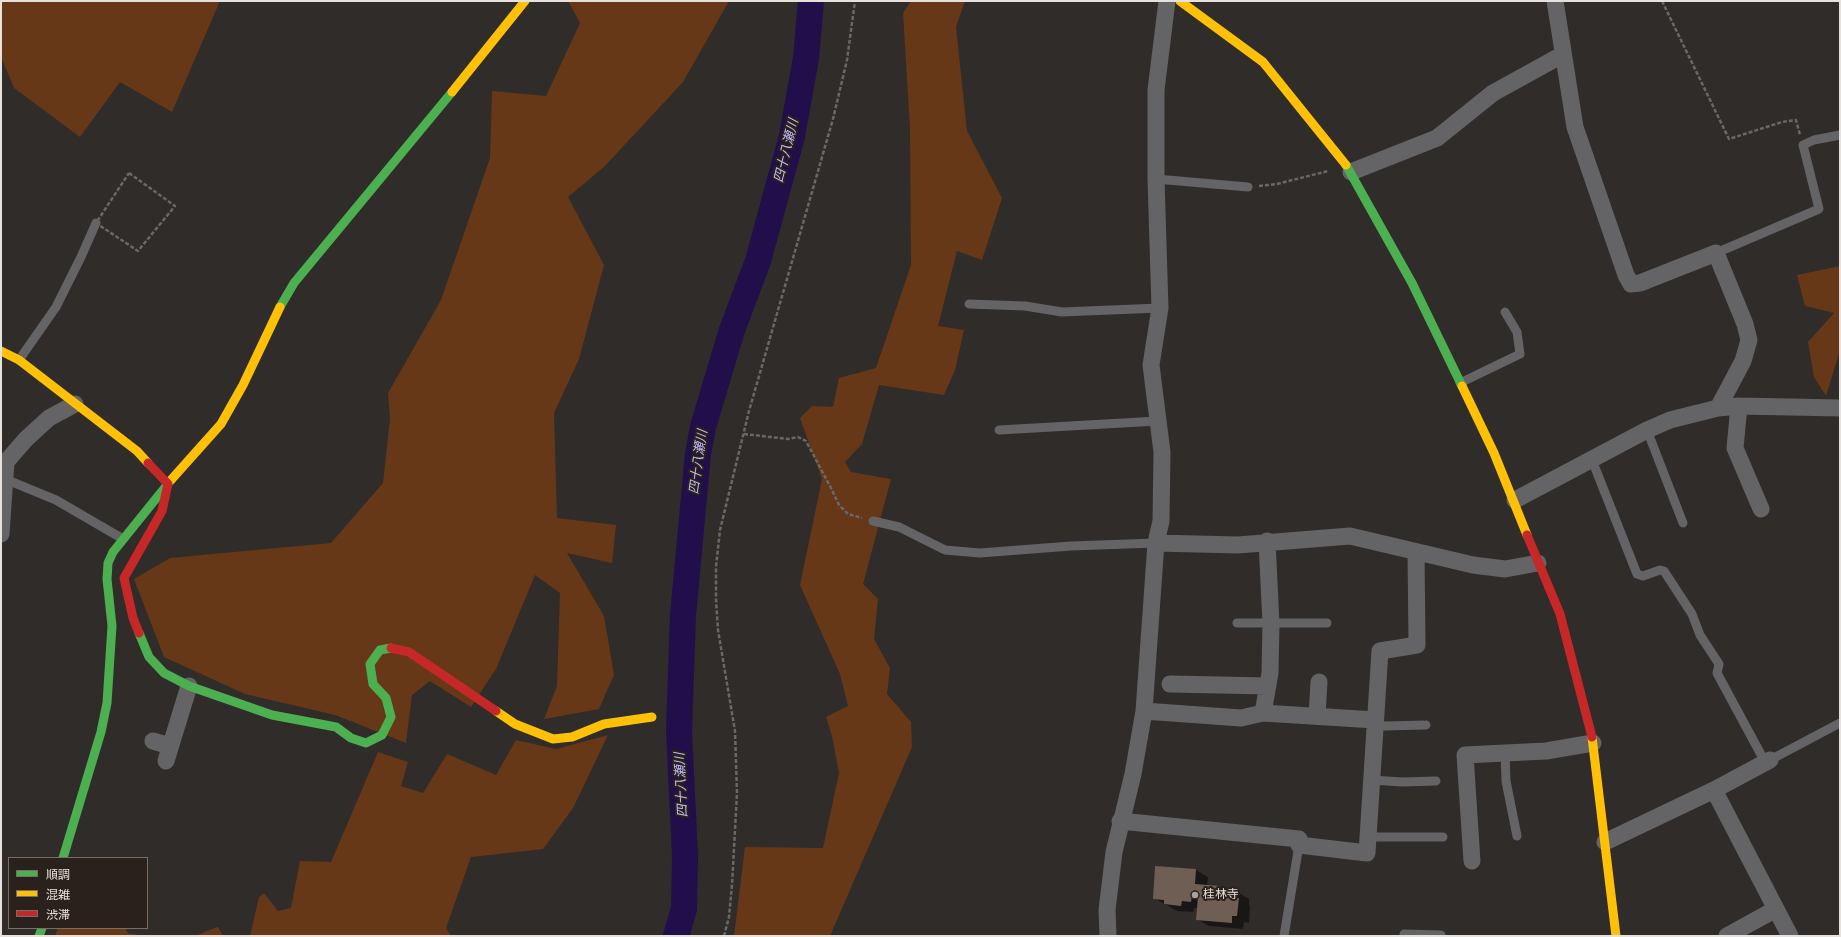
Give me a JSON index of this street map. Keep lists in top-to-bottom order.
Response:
{
  "water": ["四十八瀬川"],
  "places": ["桂林寺"],
  "legend": ["順調", "混雑", "渋滞"]
}
